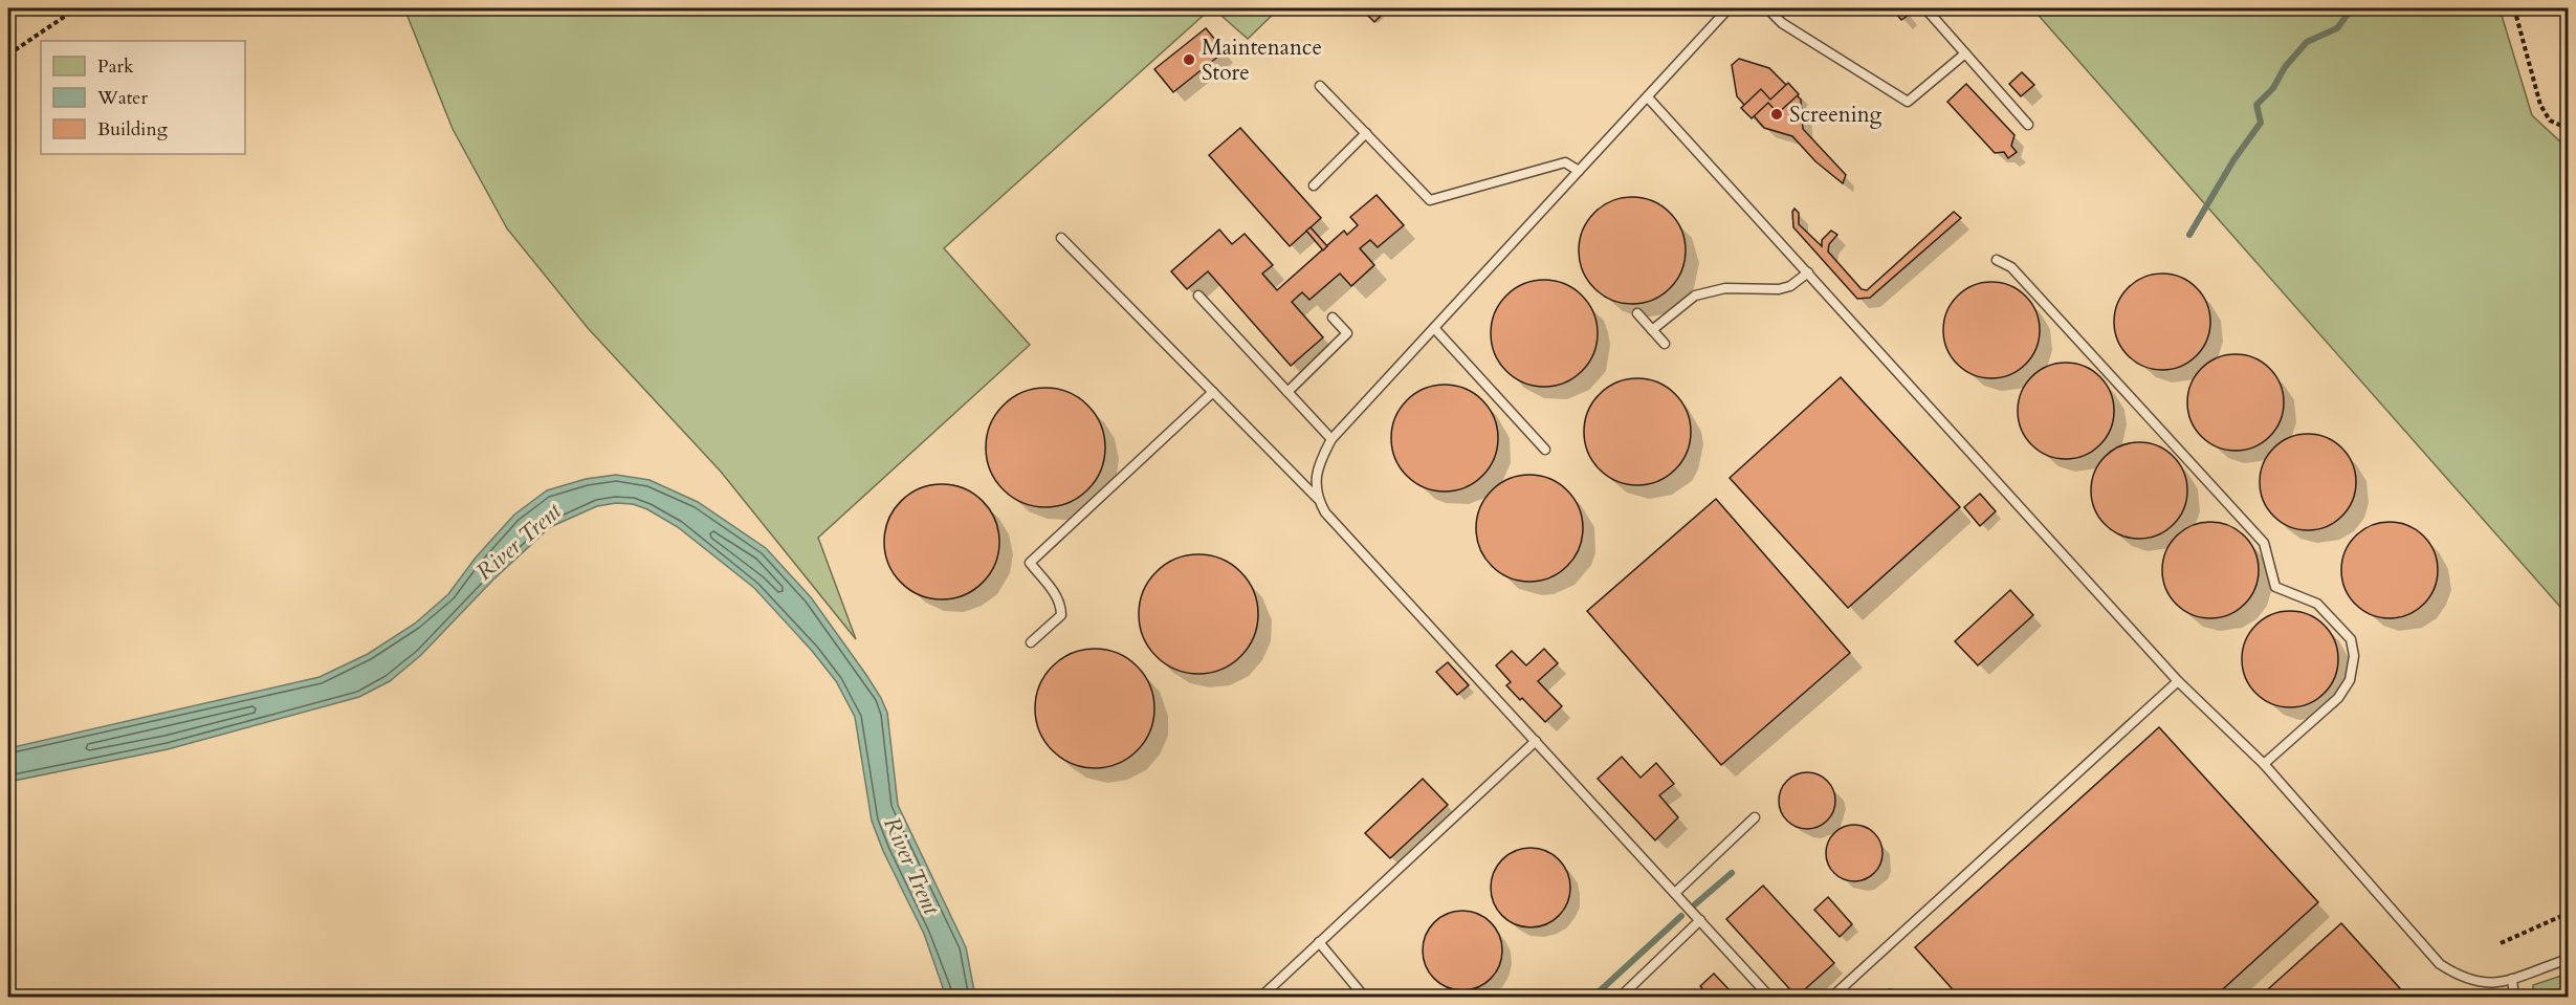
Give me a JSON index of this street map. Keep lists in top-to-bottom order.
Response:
{
  "water": ["River Trent"],
  "places": ["Maintenance Store", "Screening"],
  "legend": ["Park", "Water", "Building"]
}
